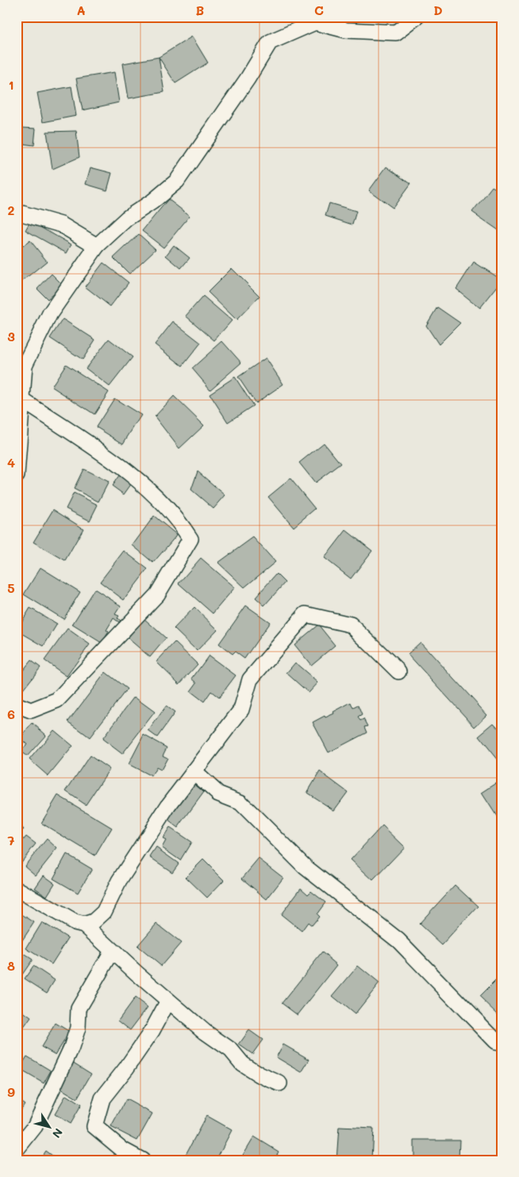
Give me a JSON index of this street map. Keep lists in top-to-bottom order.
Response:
{
  "north": "bottom right",
  "grid": {
    "columns": [
      "A",
      "B",
      "C",
      "D"
    ],
    "rows": [
      "1",
      "2",
      "3",
      "4",
      "5",
      "6",
      "7",
      "8",
      "9"
    ]
  }
}
